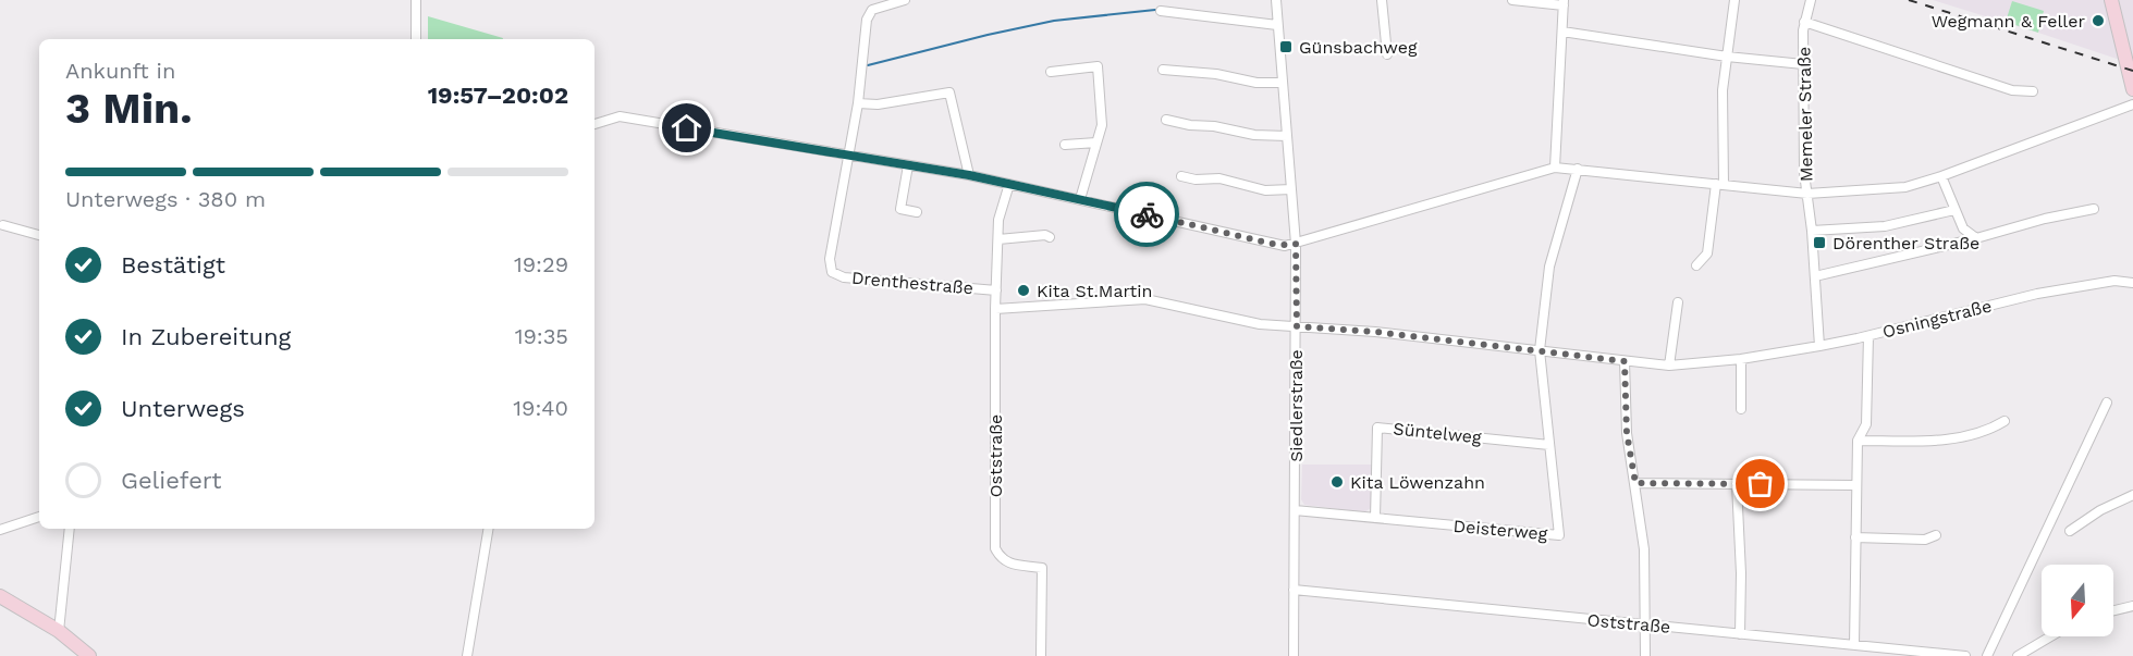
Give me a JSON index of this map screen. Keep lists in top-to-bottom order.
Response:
{
  "streets": {
    "street": [
      "Memeler Straße",
      "Drenthestraße",
      "Osningstraße",
      "Siedlerstraße",
      "Süntelweg",
      "Oststraße",
      "Deisterweg"
    ]
  },
  "crossings": [
    ["Memeler Straße", "Osningstraße"],
    ["Drenthestraße", "Osningstraße"],
    ["Drenthestraße", "Oststraße"],
    ["Osningstraße", "Siedlerstraße"],
    ["Osningstraße", "Oststraße"],
    ["Osningstraße", "Deisterweg"],
    ["Siedlerstraße", "Oststraße"],
    ["Siedlerstraße", "Deisterweg"],
    ["Süntelweg", "Deisterweg"]
  ],
  "places": {
    "other": ["Wegmann & Feller", "Kita St.Martin", "Kita Löwenzahn"],
    "transit": ["Günsbachweg", "Dörenther Straße"]
  },
  "north": "bottom",
  "page": {
    "heading": ["3 Min.", "Ankunft in", "19:57–20:02"],
    "bar": "Unterwegs · 380 m",
    "list": [
      ["Bestätigt", "19:29"],
      ["In Zubereitung", "19:35"],
      ["Unterwegs", "19:40"],
      "Geliefert"
    ]
  }
}
